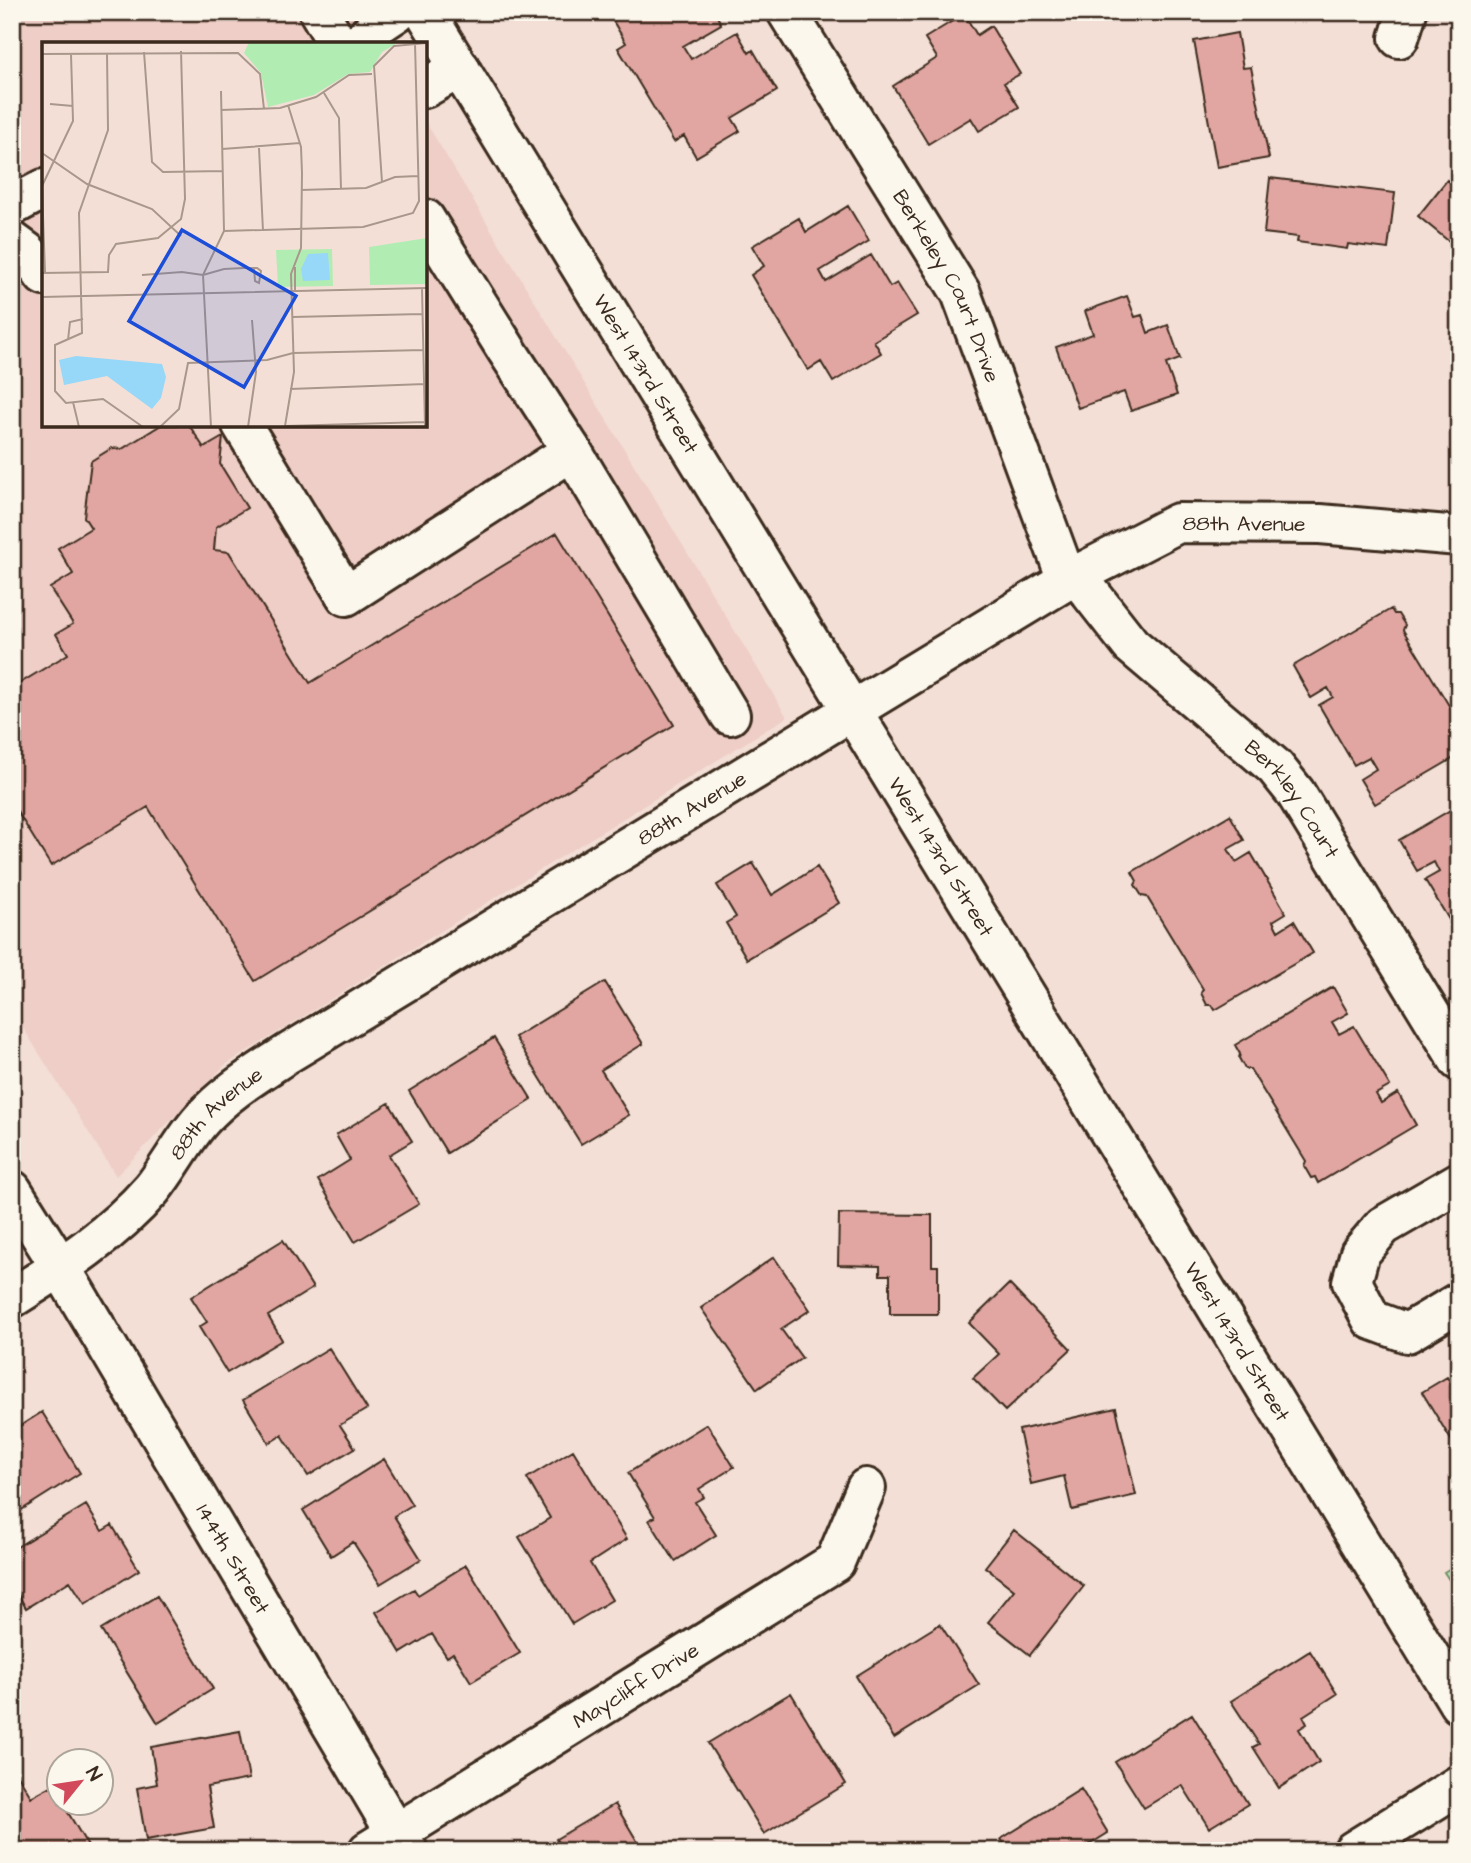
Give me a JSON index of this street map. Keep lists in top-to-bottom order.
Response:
{
  "streets": {
    "street": [
      "Berkeley Court Drive",
      "West 143rd Street",
      "88th Avenue",
      "Berkley Court",
      "144th Street",
      "Maycliff Drive"
    ]
  },
  "crossings": [
    ["Berkeley Court Drive", "88th Avenue"],
    ["Berkeley Court Drive", "Berkley Court"],
    ["West 143rd Street", "88th Avenue"],
    ["88th Avenue", "Berkley Court"],
    ["88th Avenue", "144th Street"],
    ["144th Street", "Maycliff Drive"]
  ],
  "north": "top right"
}
